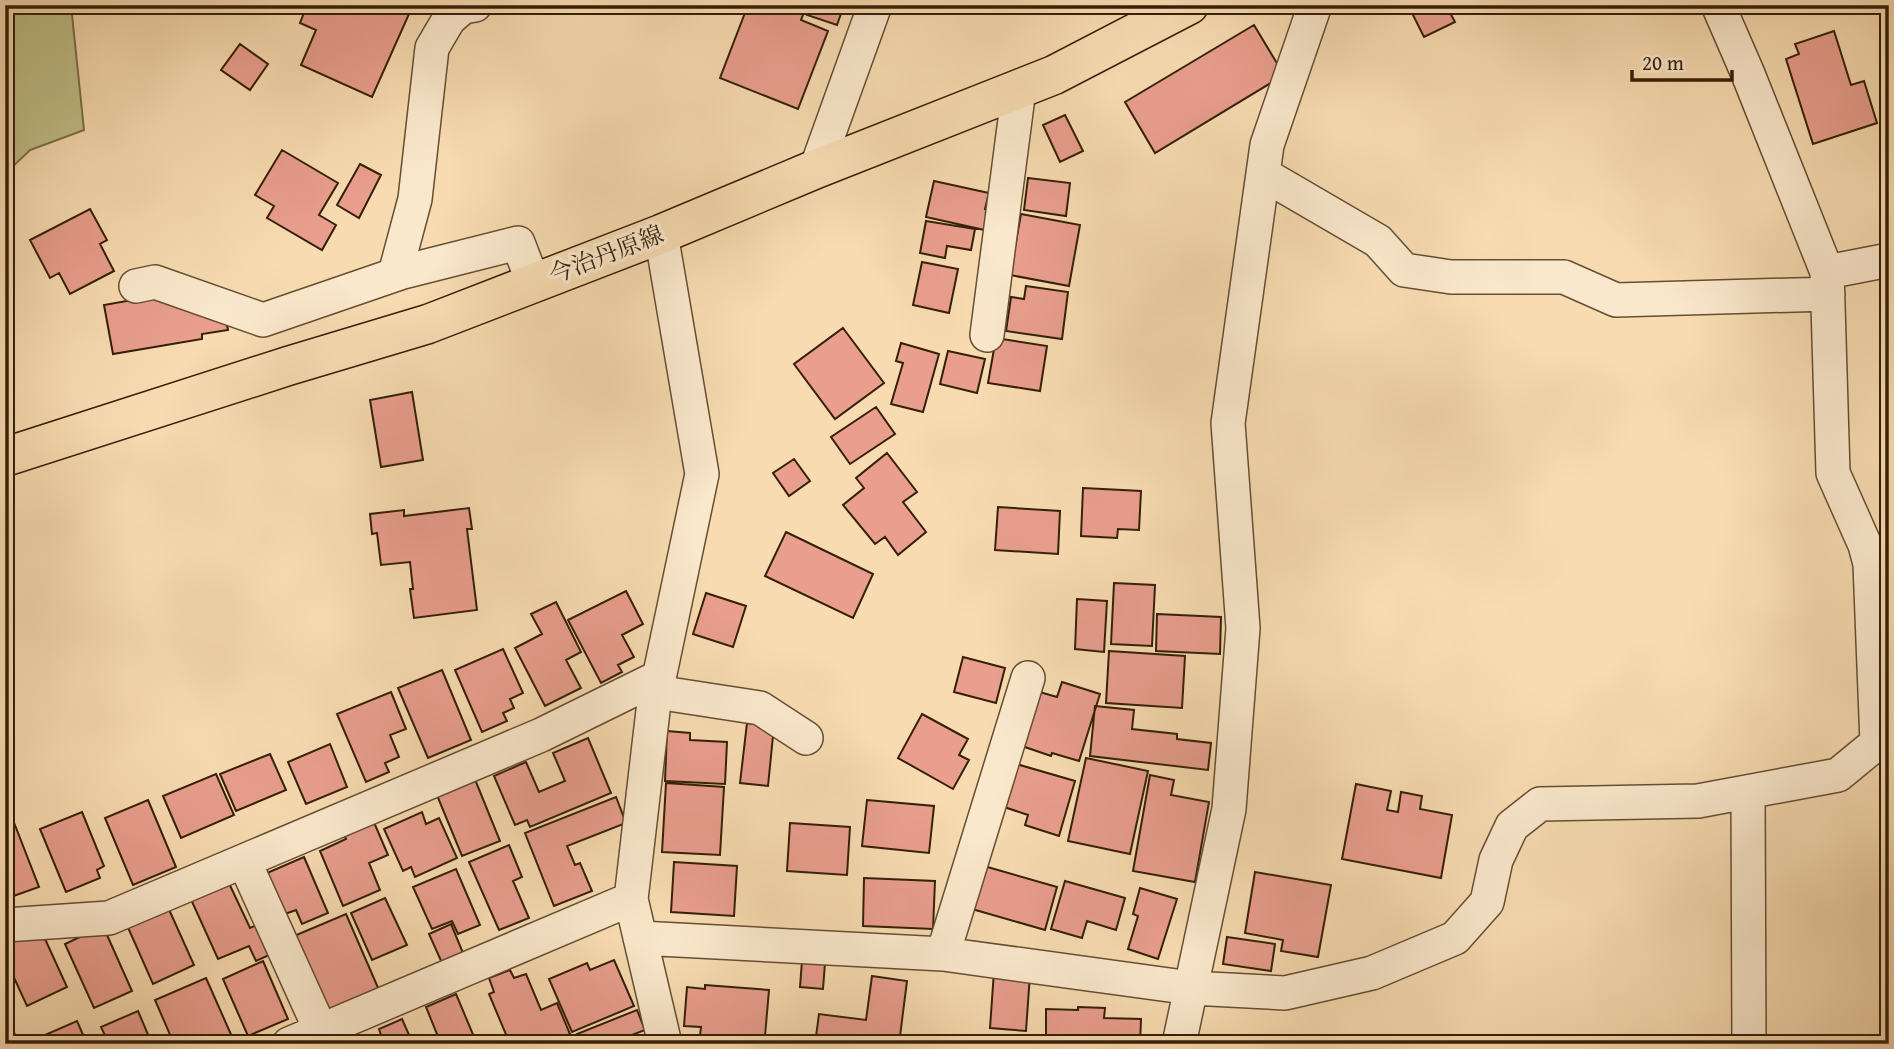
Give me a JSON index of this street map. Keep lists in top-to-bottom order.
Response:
{
  "streets": {
    "main road": ["今治丹原線"]
  },
  "scale_bar": "20 m"
}
